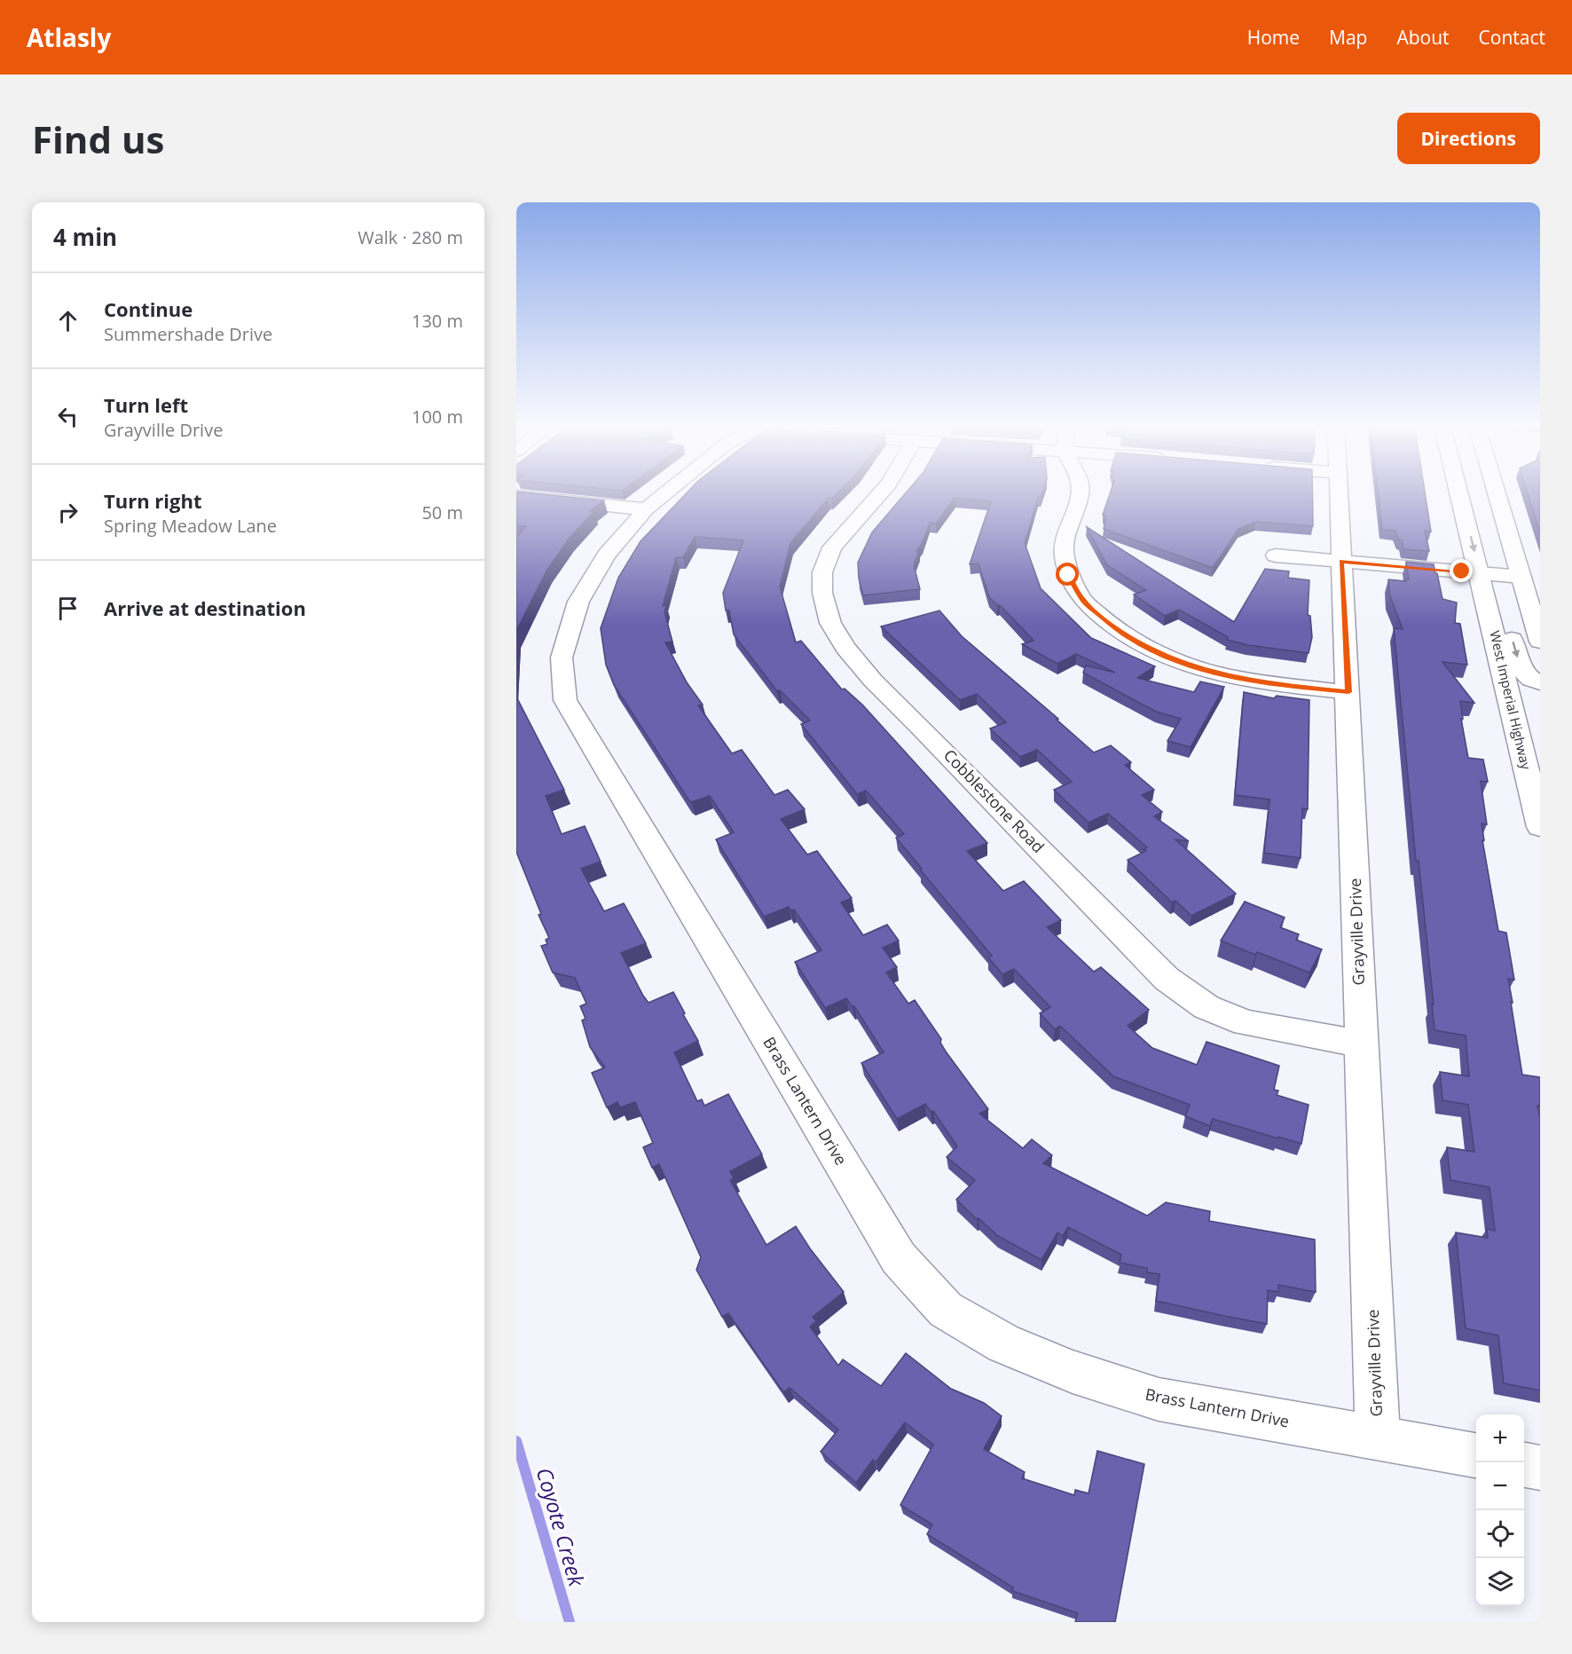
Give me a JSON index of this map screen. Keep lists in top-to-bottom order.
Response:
{
  "streets": {
    "street": [
      "West Imperial Highway",
      "Cobblestone Road",
      "Grayville Drive",
      "Brass Lantern Drive"
    ]
  },
  "crossings": [
    ["Cobblestone Road", "Grayville Drive"],
    ["Grayville Drive", "Brass Lantern Drive"]
  ],
  "water": ["Coyote Creek"],
  "page": {
    "header": "Atlasly",
    "nav": [
      "Home",
      "Map",
      "About",
      "Contact"
    ],
    "buttons": "Directions",
    "title": "Find us",
    "heading": ["4 min", "Walk · 280 m"],
    "list": [
      ["Continue", "Summershade Drive", "130 m"],
      ["Turn left", "Grayville Drive", "100 m"],
      ["Turn right", "Spring Meadow Lane", "50 m"],
      "Arrive at destination"
    ],
    "map_buttons": ["+", "−"]
  }
}
